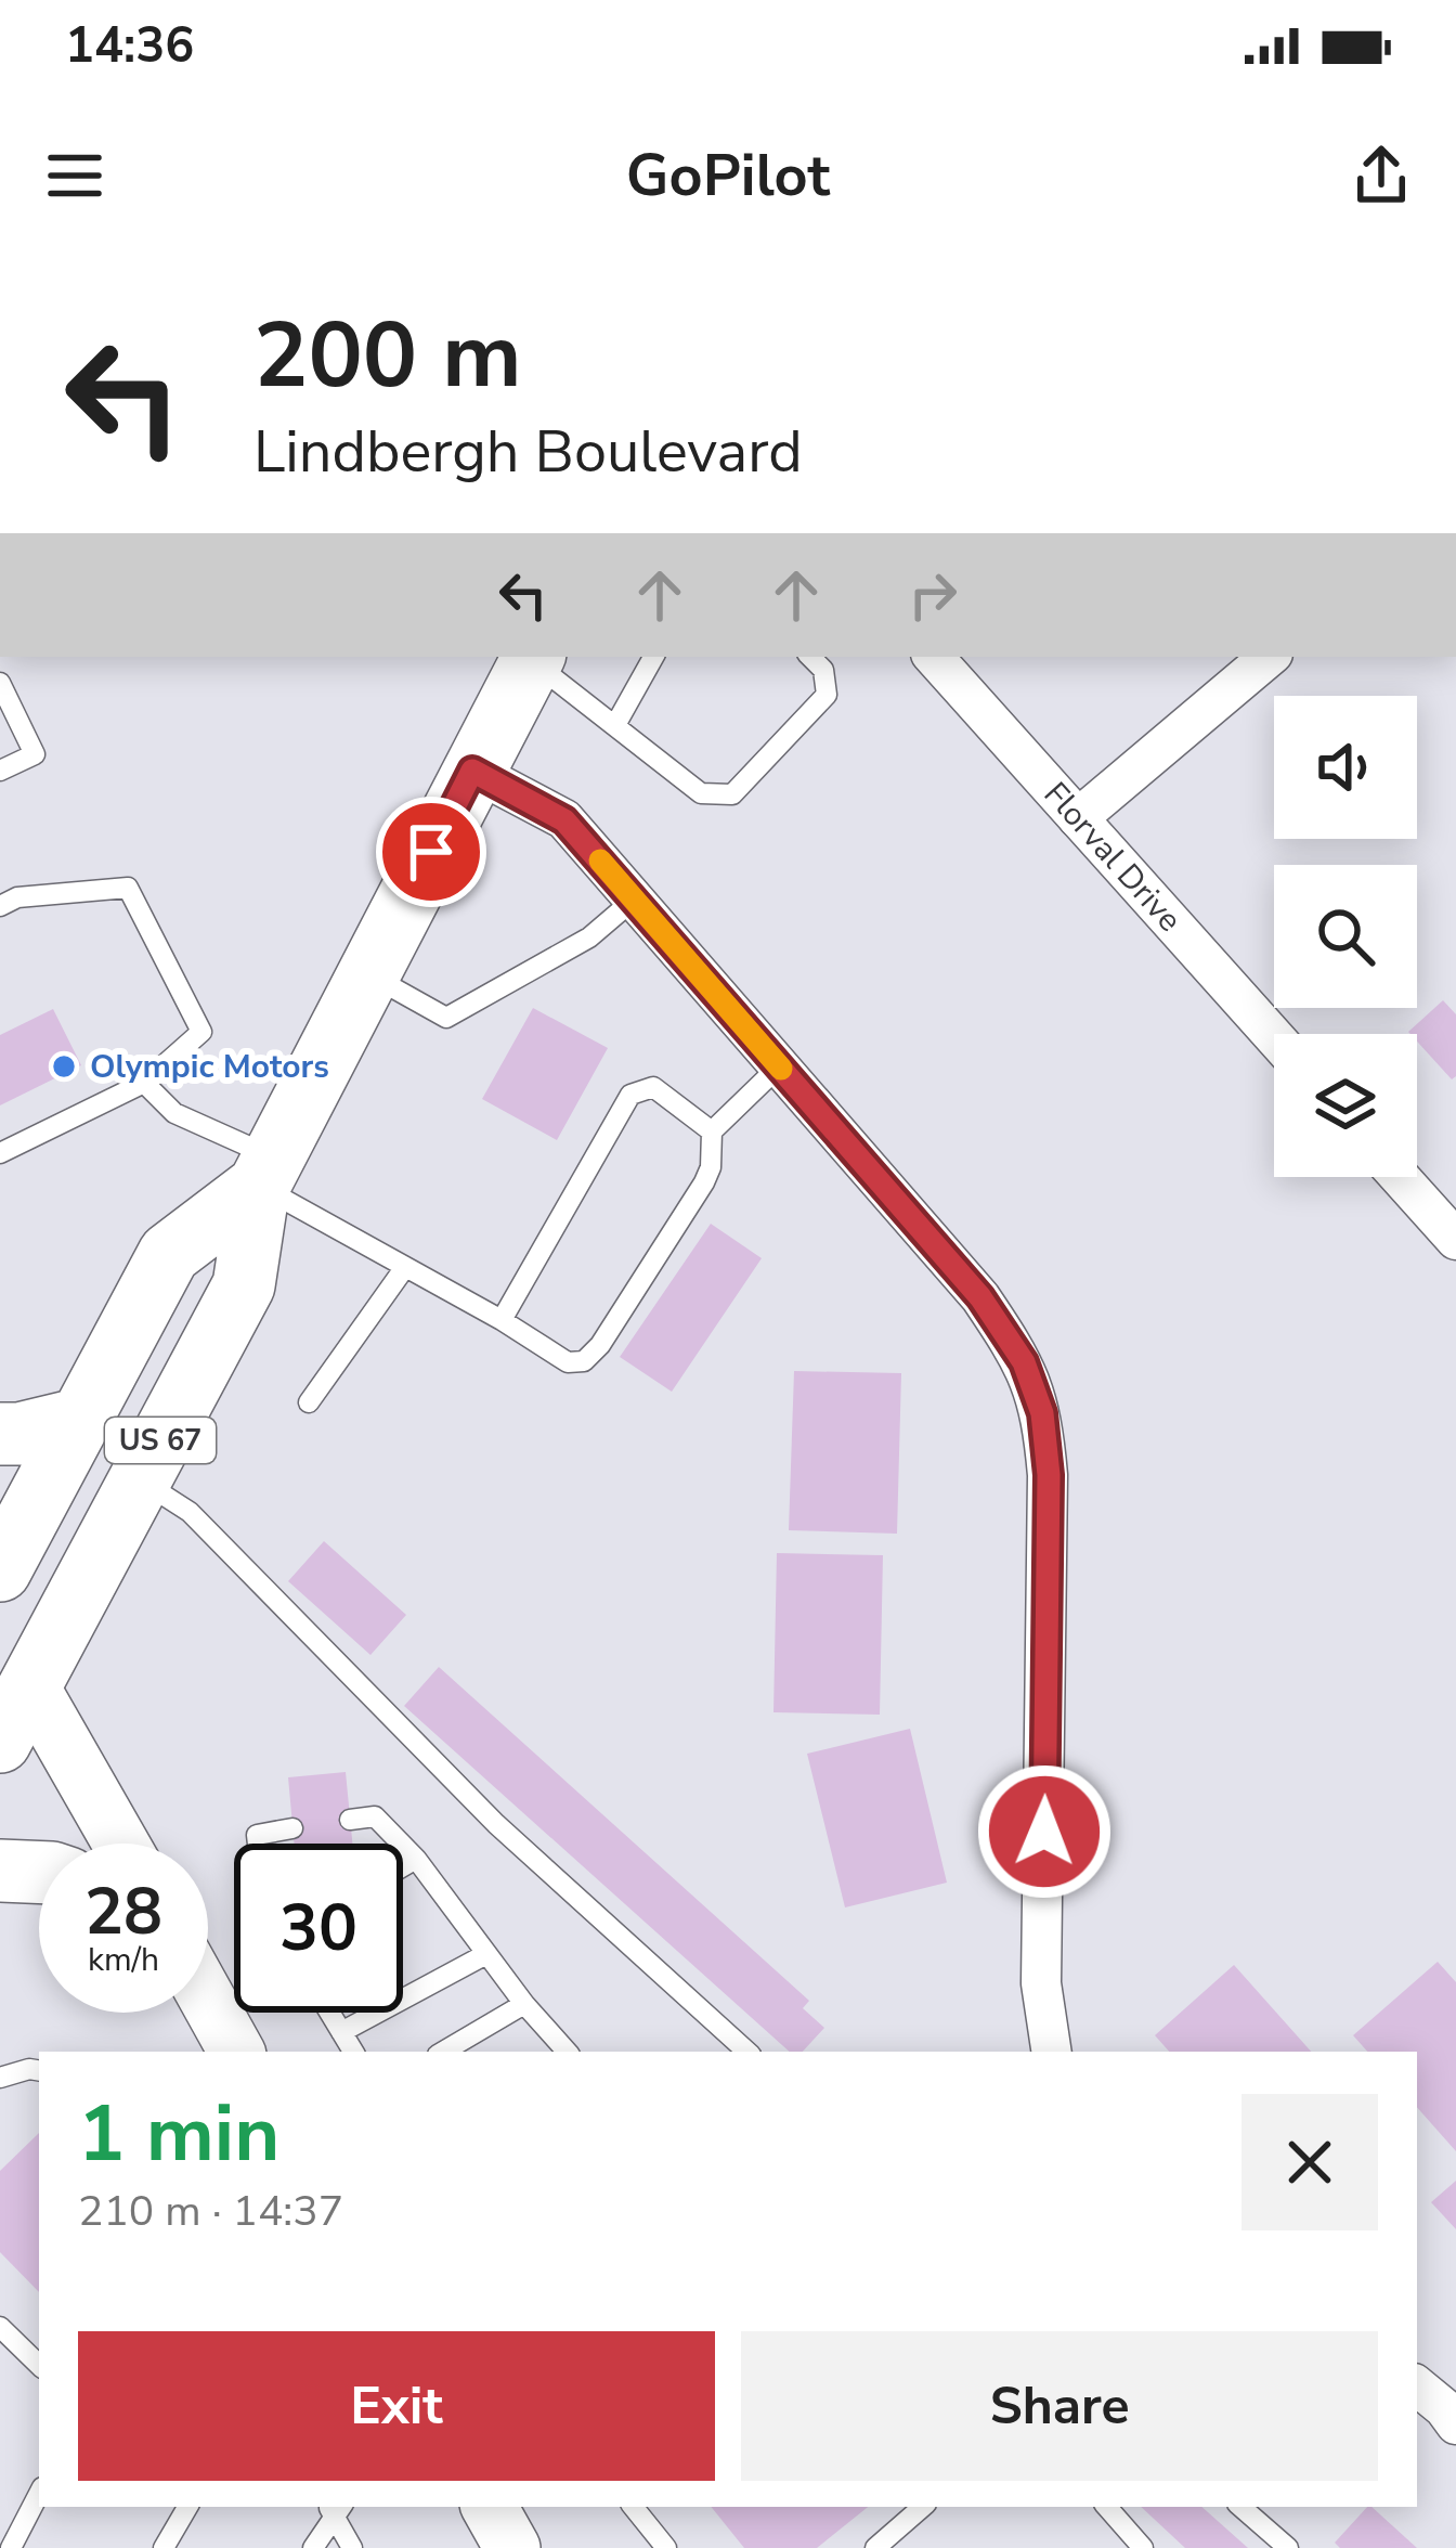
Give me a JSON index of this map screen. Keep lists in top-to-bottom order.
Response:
{
  "streets": {
    "main road": ["US 67"],
    "street": ["Florval Drive"]
  },
  "places": ["Olympic Motors"],
  "page": {
    "status": "14:36",
    "header": "GoPilot",
    "turn": ["200 m", "Lindbergh Boulevard"],
    "speed": "28 km/h",
    "limit": "30",
    "heading": ["1 min", "210 m · 14:37"],
    "buttons": ["Exit", "Share"]
  }
}
